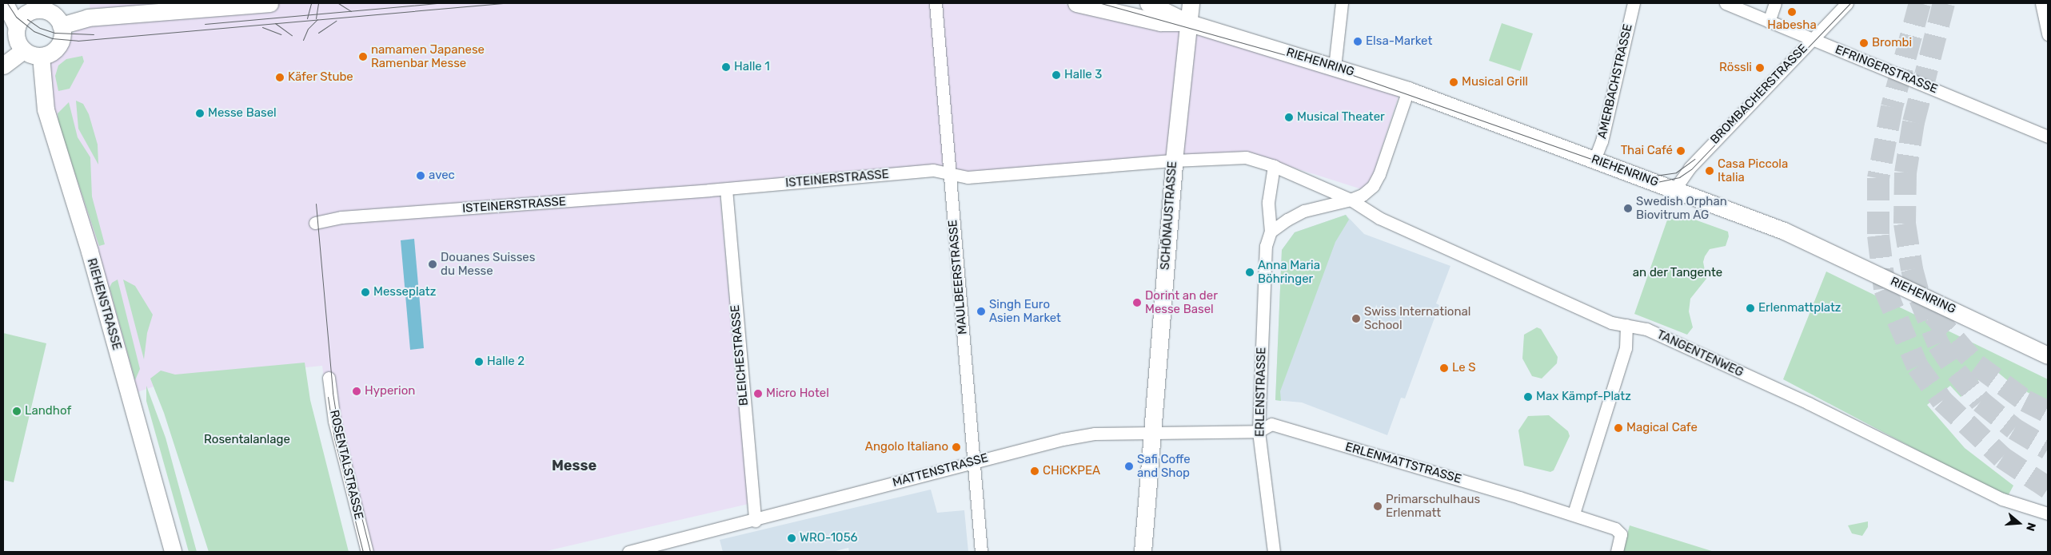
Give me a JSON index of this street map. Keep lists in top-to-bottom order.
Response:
{
  "streets": {
    "main road": ["RIEHENRING", "SCHÖNAUSTRASSE", "RIEHENSTRASSE"],
    "street": [
      "EFRINGERSTRASSE",
      "AMERBACHSTRASSE",
      "BROMBACHERSTRASSE",
      "ISTEINERSTRASSE",
      "MAULBEERSTRASSE",
      "TANGENTENWEG",
      "BLEICHESTRASSE",
      "ERLENSTRASSE",
      "ERLENMATTSTRASSE",
      "ROSENTALSTRASSE",
      "MATTENSTRASSE"
    ]
  },
  "crossings": [
    ["RIEHENRING", "AMERBACHSTRASSE"],
    ["RIEHENRING", "BROMBACHERSTRASSE"],
    ["RIEHENRING", "SCHÖNAUSTRASSE"],
    ["EFRINGERSTRASSE", "BROMBACHERSTRASSE"],
    ["ISTEINERSTRASSE", "SCHÖNAUSTRASSE"],
    ["ISTEINERSTRASSE", "MAULBEERSTRASSE"],
    ["ISTEINERSTRASSE", "TANGENTENWEG"],
    ["ISTEINERSTRASSE", "BLEICHESTRASSE"],
    ["ISTEINERSTRASSE", "ERLENSTRASSE"],
    ["SCHÖNAUSTRASSE", "MATTENSTRASSE"],
    ["MAULBEERSTRASSE", "MATTENSTRASSE"],
    ["BLEICHESTRASSE", "MATTENSTRASSE"],
    ["ERLENSTRASSE", "ERLENMATTSTRASSE"],
    ["ERLENSTRASSE", "MATTENSTRASSE"],
    ["ERLENMATTSTRASSE", "MATTENSTRASSE"]
  ],
  "districts": ["Messe"],
  "parks": ["an der Tangente", "Rosentalanlage"],
  "places": [
    "Habesha",
    "Elsa-Market",
    "Brombi",
    "namamen Japanese Ramenbar Messe",
    "Halle 1",
    "Rössli",
    "Halle 3",
    "Käfer Stube",
    "Musical Grill",
    "Messe Basel",
    "Musical Theater",
    "Thai Café",
    "Casa Piccola Italia",
    "avec",
    "Swedish Orphan Biovitrum AG",
    "Douanes Suisses du Messe",
    "Anna Maria Böhringer",
    "Messeplatz",
    "Dorint an der Messe Basel",
    "Erlenmattplatz",
    "Singh Euro Asien Market",
    "Swiss International School",
    "Halle 2",
    "Le S",
    "Hyperion",
    "Micro Hotel",
    "Max Kämpf-Platz",
    "Landhof",
    "Magical Cafe",
    "Angolo Italiano",
    "Safi Coffe and Shop",
    "CHiCKPEA",
    "Primarschulhaus Erlenmatt",
    "WRO-1056"
  ],
  "north": "right"
}
